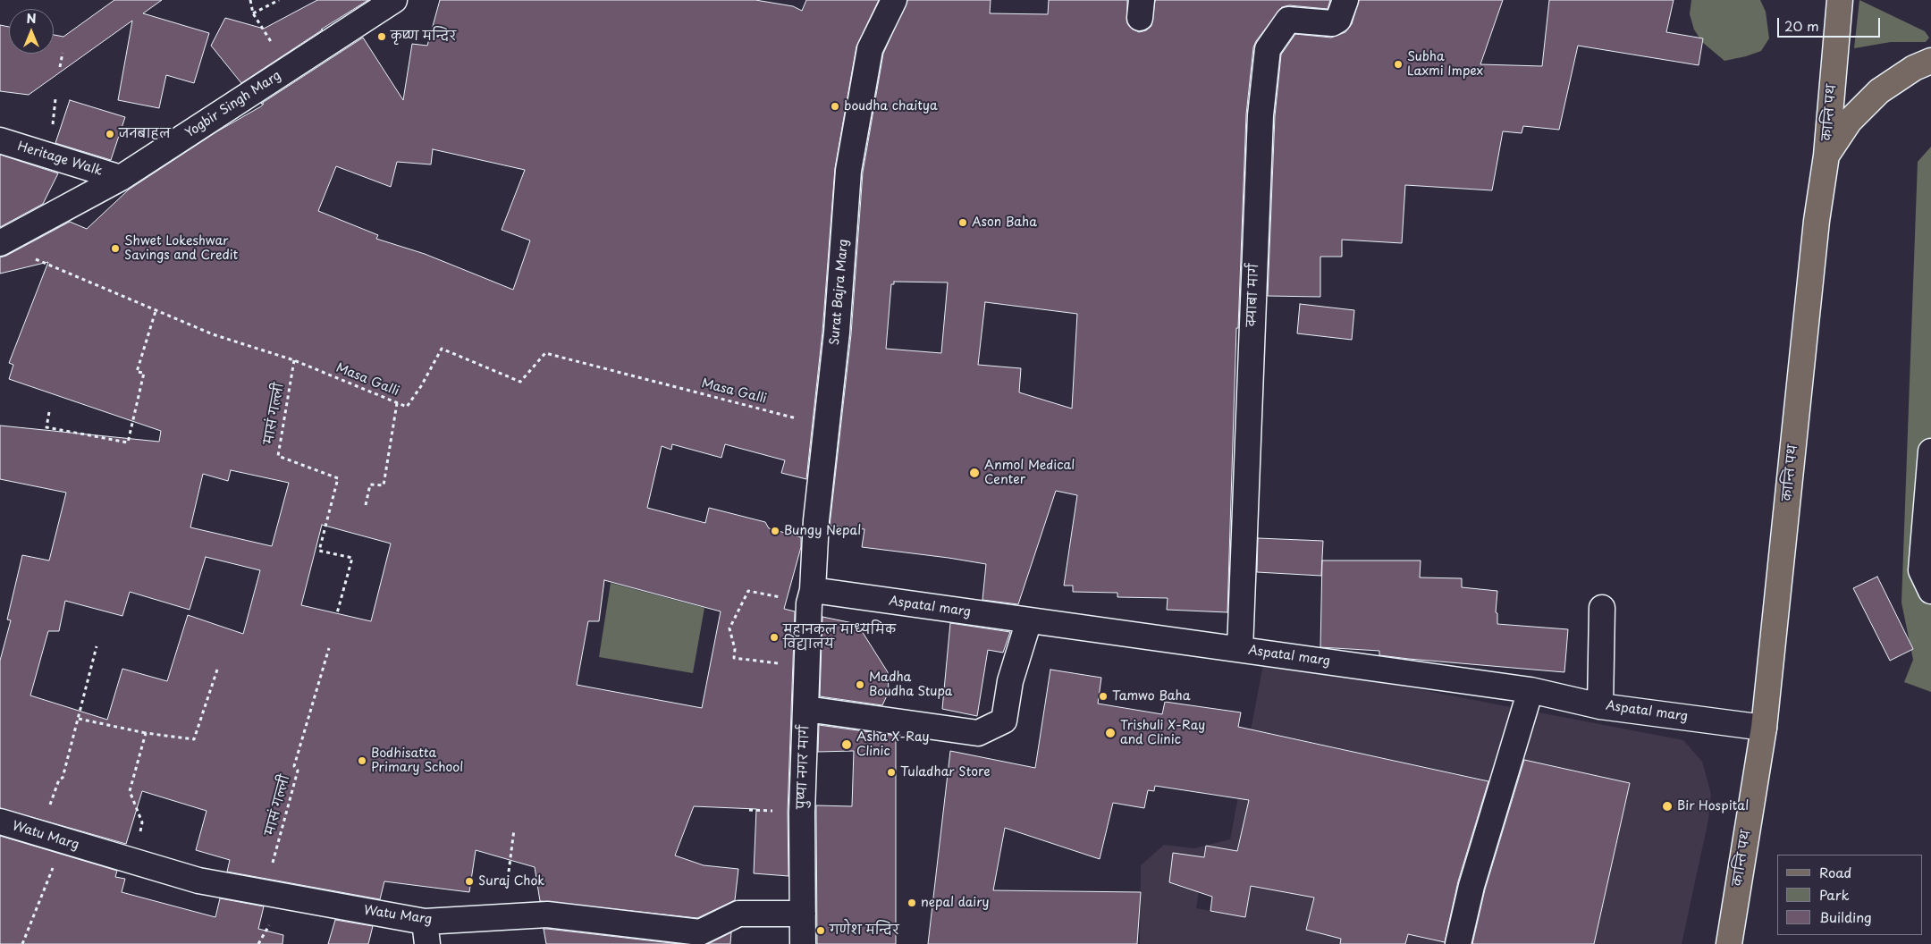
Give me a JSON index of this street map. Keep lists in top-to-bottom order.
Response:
{
  "streets": {
    "main road": ["कान्ति पथ"],
    "street": [
      "Yogbir Singh Marg",
      "Heritage Walk",
      "Surat Bajra Marg",
      "क्याबा मार्ग",
      "Aspatal marg",
      "पुष्पा नगर मार्ग",
      "Watu Marg"
    ],
    "path": ["Masa Galli", "मासं गल्ली"]
  },
  "crossings": [
    ["Yogbir Singh Marg", "Heritage Walk"],
    ["कान्ति पथ", "Aspatal marg"],
    ["Surat Bajra Marg", "Masa Galli"],
    ["Surat Bajra Marg", "Aspatal marg"],
    ["Surat Bajra Marg", "पुष्पा नगर मार्ग"],
    ["क्याबा मार्ग", "Aspatal marg"],
    ["Masa Galli", "मासं गल्ली"],
    ["मासं गल्ली", "Watu Marg"],
    ["Aspatal marg", "पुष्पा नगर मार्ग"],
    ["पुष्पा नगर मार्ग", "Watu Marg"]
  ],
  "places": [
    "कृष्ण मन्दिर",
    "Subha Laxmi Impex",
    "boudha chaitya",
    "जनबाहल",
    "Ason Baha",
    "Shwet Lokeshwar Savings and Credit",
    "Anmol Medical Center",
    "Bungy Nepal",
    "महानकल माध्यमिक विद्यालय",
    "Madha Boudha Stupa",
    "Tamwo Baha",
    "Trishuli X-Ray and Clinic",
    "Asha X-Ray Clinic",
    "Bodhisatta Primary School",
    "Tuladhar Store",
    "Bir Hospital",
    "Suraj Chok",
    "nepal dairy",
    "गणेश मन्दिर"
  ],
  "legend": ["Road", "Park", "Building"],
  "scale_bar": "20 m",
  "north": "top"
}
